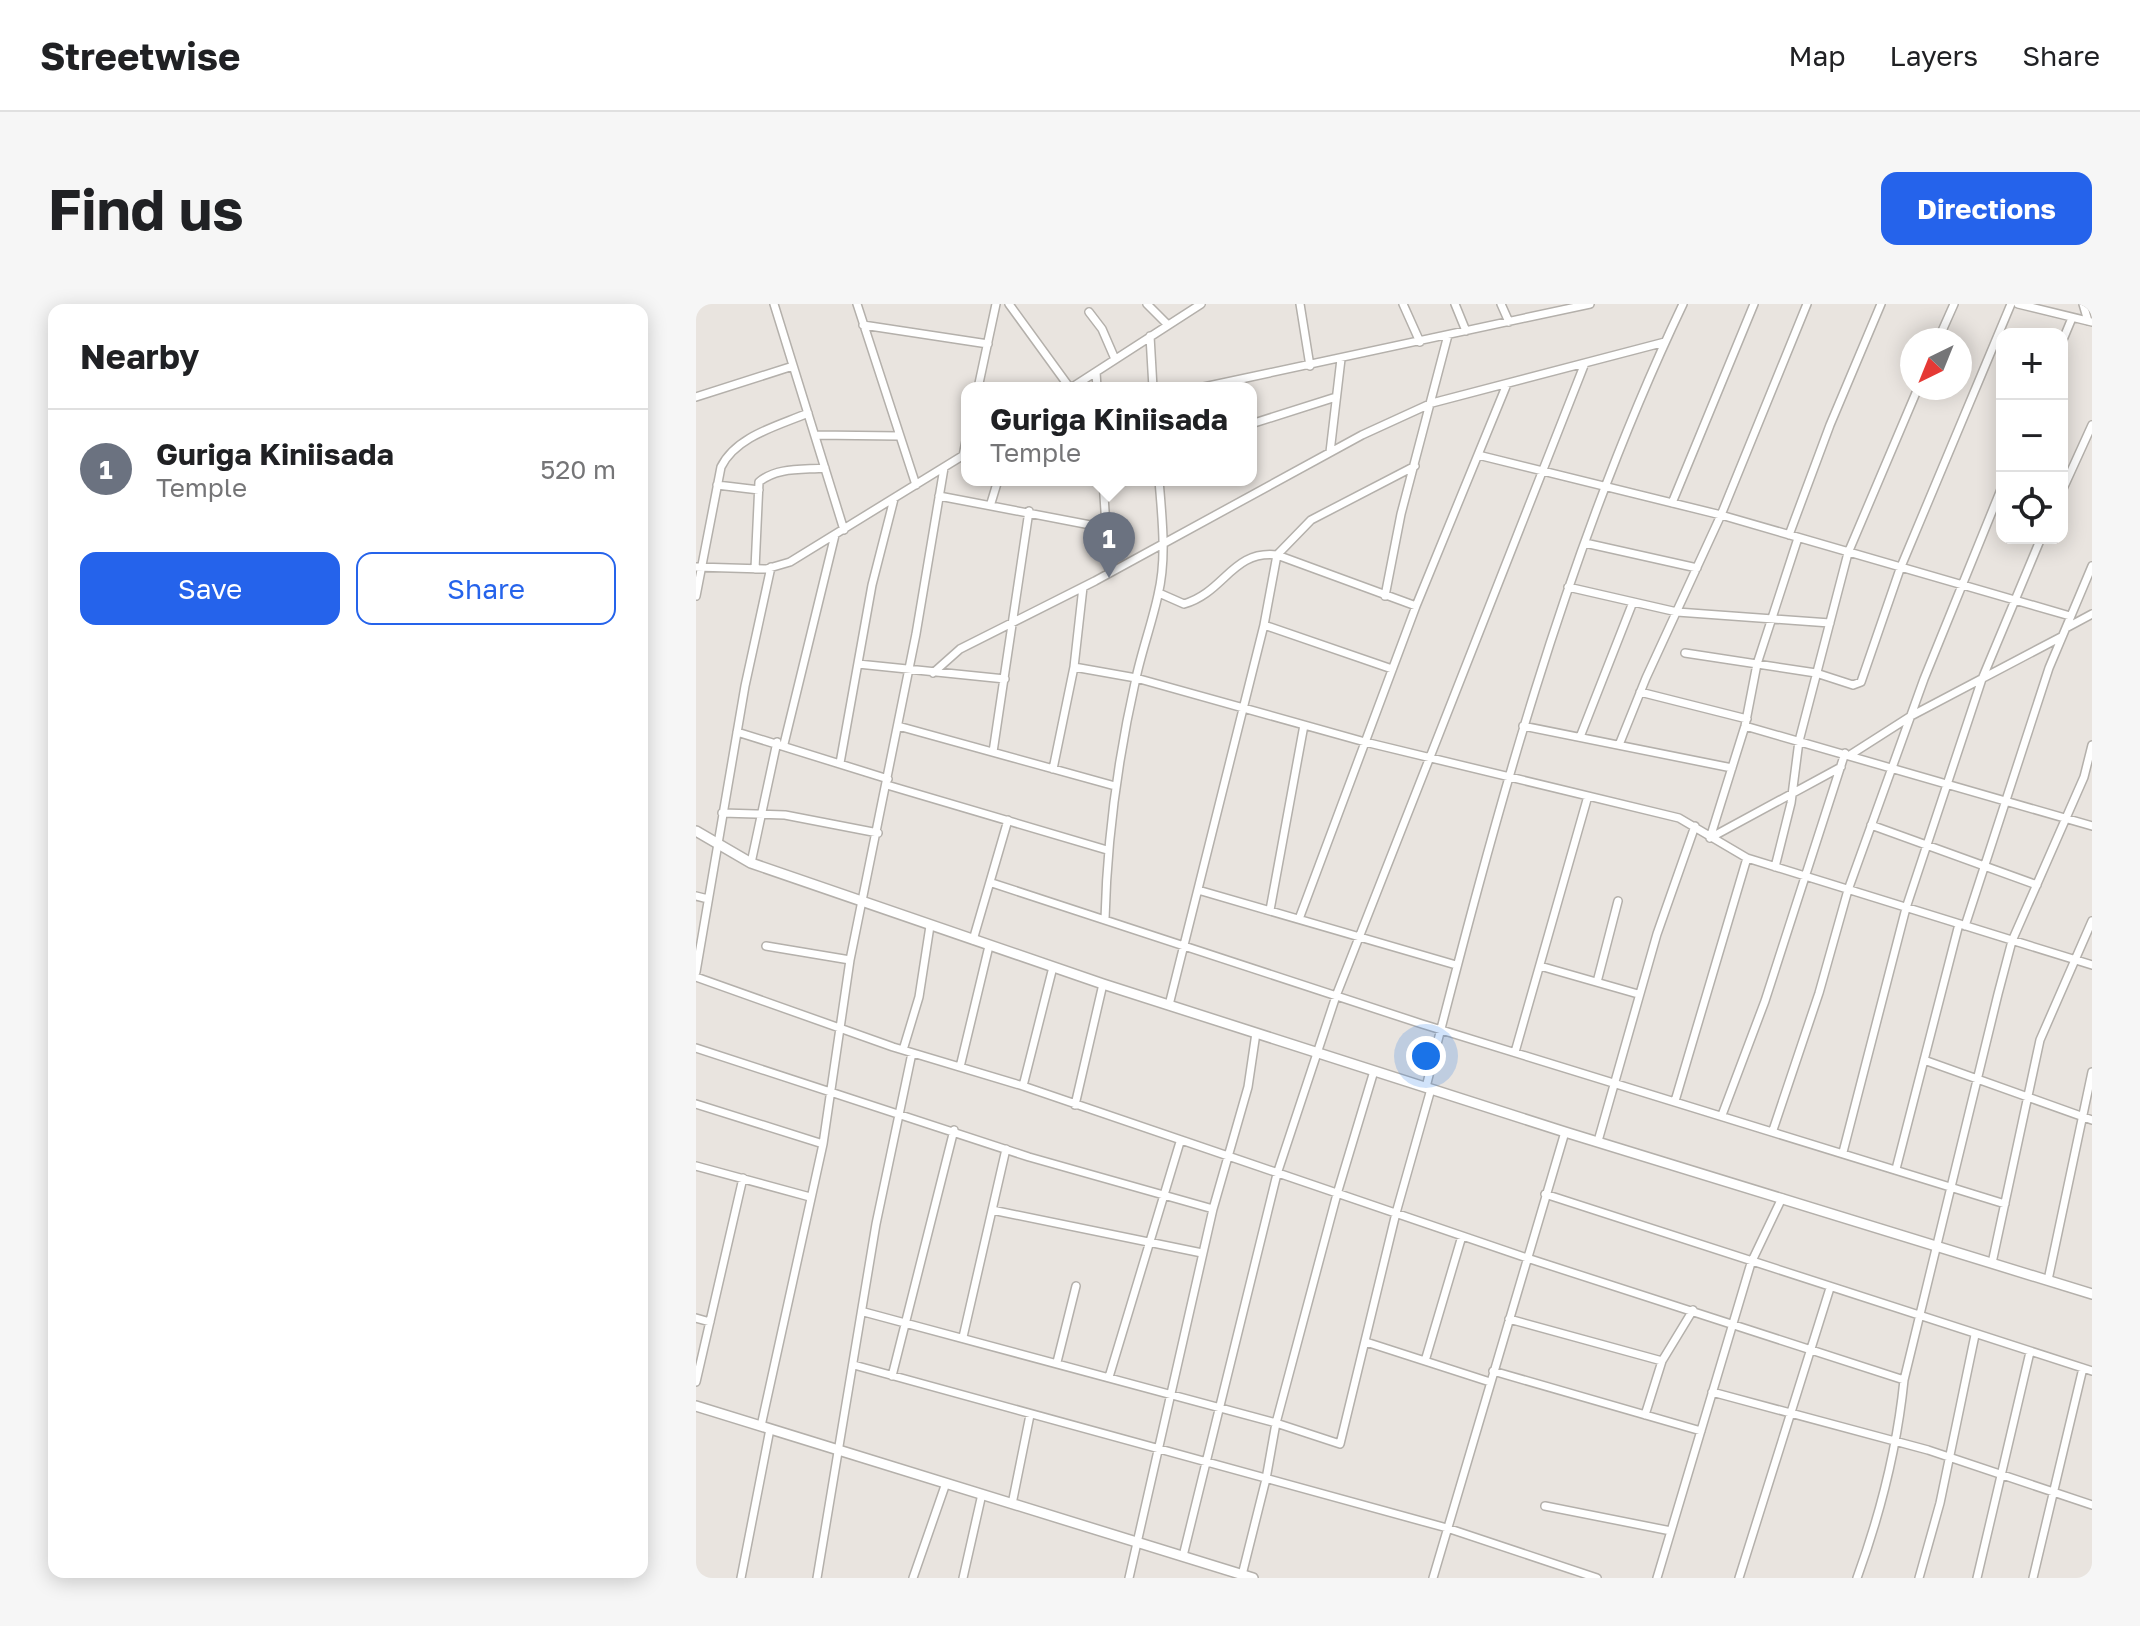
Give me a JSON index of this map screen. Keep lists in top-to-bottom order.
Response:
{
  "north": "bottom left",
  "page": {
    "header": "Streetwise",
    "nav": ["Map", "Layers", "Share"],
    "buttons": [
      "Directions",
      ["Save", "Share"]
    ],
    "title": "Find us",
    "heading": "Nearby",
    "map_buttons": ["+", "−"],
    "popup": ["Guriga Kiniisada", "Temple"],
    "list": [
      {
        "mark": "1",
        "name": "Guriga Kiniisada",
        "note": "Temple",
        "value": "520 m"
      }
    ],
    "pins": "1"
  }
}
